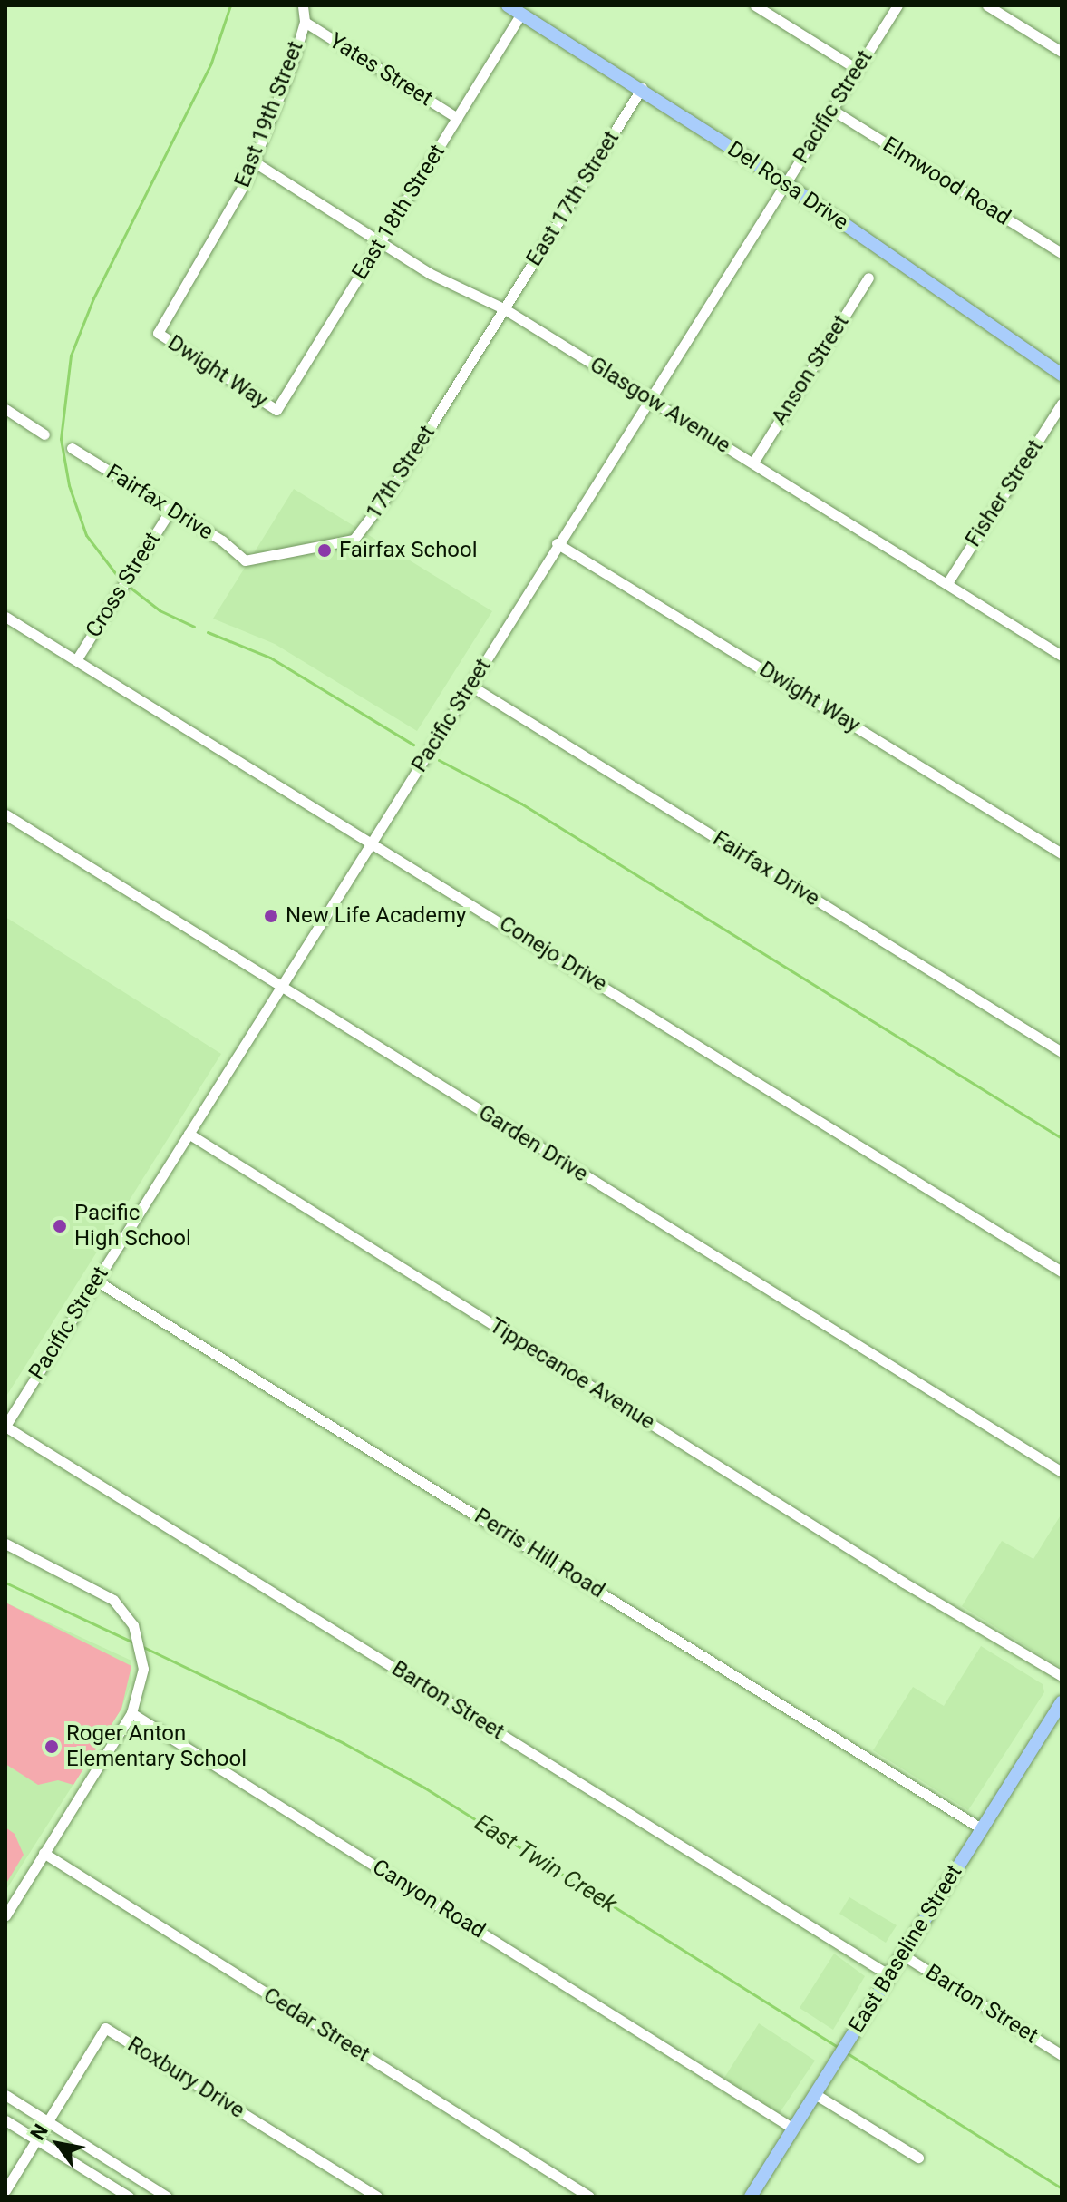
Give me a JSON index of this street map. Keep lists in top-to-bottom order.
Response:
{
  "streets": {
    "main road": ["Del Rosa Drive", "East Baseline Street"],
    "street": [
      "Yates Street",
      "Pacific Street",
      "East 19th Street",
      "Elmwood Road",
      "East 17th Street",
      "East 18th Street",
      "Anson Street",
      "Dwight Way",
      "Glasgow Avenue",
      "17th Street",
      "Fisher Street",
      "Fairfax Drive",
      "Cross Street",
      "Conejo Drive",
      "Garden Drive",
      "Tippecanoe Avenue",
      "Perris Hill Road",
      "Barton Street",
      "Canyon Road",
      "Cedar Street",
      "Roxbury Drive"
    ]
  },
  "crossings": [
    ["Yates Street", "East 19th Street"],
    ["Yates Street", "East 18th Street"],
    ["Pacific Street", "Elmwood Road"],
    ["Pacific Street", "Del Rosa Drive"],
    ["Pacific Street", "Dwight Way"],
    ["Pacific Street", "Glasgow Avenue"],
    ["Pacific Street", "Fairfax Drive"],
    ["Pacific Street", "Conejo Drive"],
    ["Pacific Street", "Garden Drive"],
    ["Pacific Street", "Tippecanoe Avenue"],
    ["Pacific Street", "Perris Hill Road"],
    ["Pacific Street", "Barton Street"],
    ["East 19th Street", "Dwight Way"],
    ["East 19th Street", "Glasgow Avenue"],
    ["Del Rosa Drive", "East 17th Street"],
    ["Del Rosa Drive", "East 18th Street"],
    ["East 17th Street", "Glasgow Avenue"],
    ["East 17th Street", "17th Street"],
    ["East 18th Street", "Dwight Way"],
    ["East 18th Street", "Glasgow Avenue"],
    ["Anson Street", "Glasgow Avenue"],
    ["Glasgow Avenue", "17th Street"],
    ["Glasgow Avenue", "Fisher Street"],
    ["17th Street", "Fairfax Drive"],
    ["Fairfax Drive", "Cross Street"],
    ["Cross Street", "Conejo Drive"],
    ["Perris Hill Road", "East Baseline Street"],
    ["Barton Street", "East Baseline Street"],
    ["Canyon Road", "East Baseline Street"]
  ],
  "water": ["East Twin Creek"],
  "places": [
    "Fairfax School",
    "New Life Academy",
    "Pacific High School",
    "Roger Anton Elementary School"
  ],
  "north": "top left"
}
